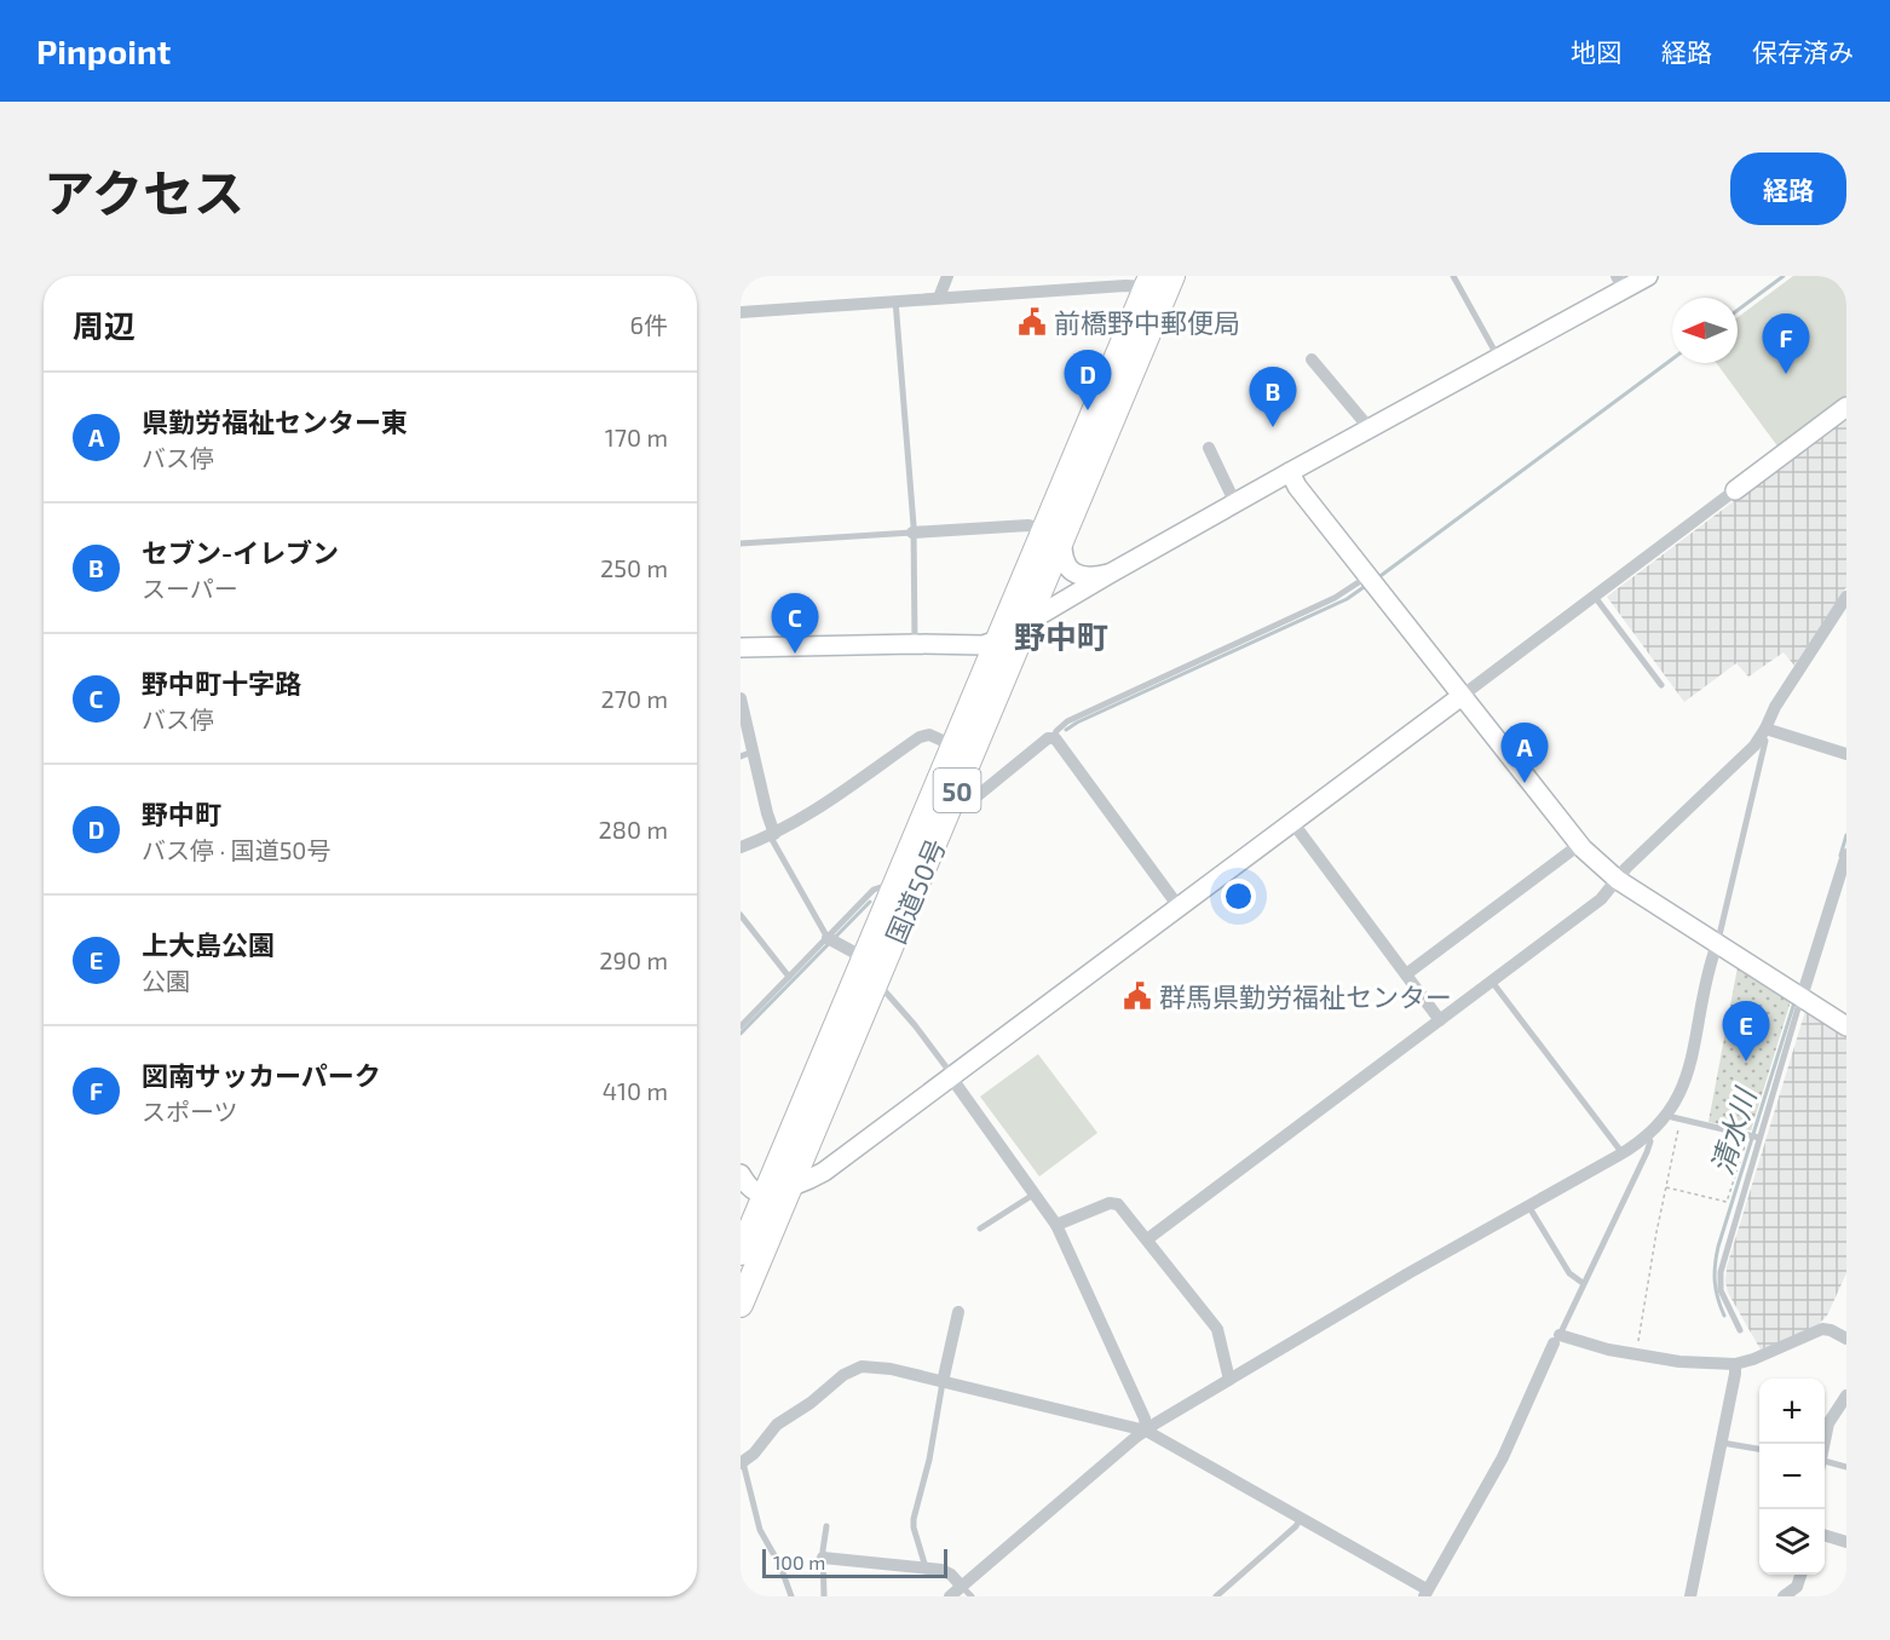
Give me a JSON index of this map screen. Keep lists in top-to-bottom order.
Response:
{
  "streets": {
    "highway": ["50", "国道50号"]
  },
  "districts": ["野中町"],
  "water": ["清水川"],
  "places": {
    "public building": ["前橋野中郵便局", "群馬県勤労福祉センター"]
  },
  "scale_bar": "100 m",
  "north": "left",
  "page": {
    "header": "Pinpoint",
    "nav": ["地図", "経路", "保存済み"],
    "title": "アクセス",
    "buttons": "経路",
    "heading": ["周辺", "6件"],
    "pins": [
      "F",
      "D",
      "B",
      "C",
      "A",
      "E"
    ],
    "list": [
      {
        "mark": "A",
        "name": "県勤労福祉センター東",
        "note": "バス停",
        "value": "170 m"
      },
      {
        "mark": "B",
        "name": "セブン-イレブン",
        "note": "スーパー",
        "value": "250 m"
      },
      {
        "mark": "C",
        "name": "野中町十字路",
        "note": "バス停",
        "value": "270 m"
      },
      {
        "mark": "D",
        "name": "野中町",
        "note": "バス停 · 国道50号",
        "value": "280 m"
      },
      {
        "mark": "E",
        "name": "上大島公園",
        "note": "公園",
        "value": "290 m"
      },
      {
        "mark": "F",
        "name": "図南サッカーパーク",
        "note": "スポーツ",
        "value": "410 m"
      }
    ],
    "map_buttons": ["+", "−"],
    "scale": "100 m"
  }
}
